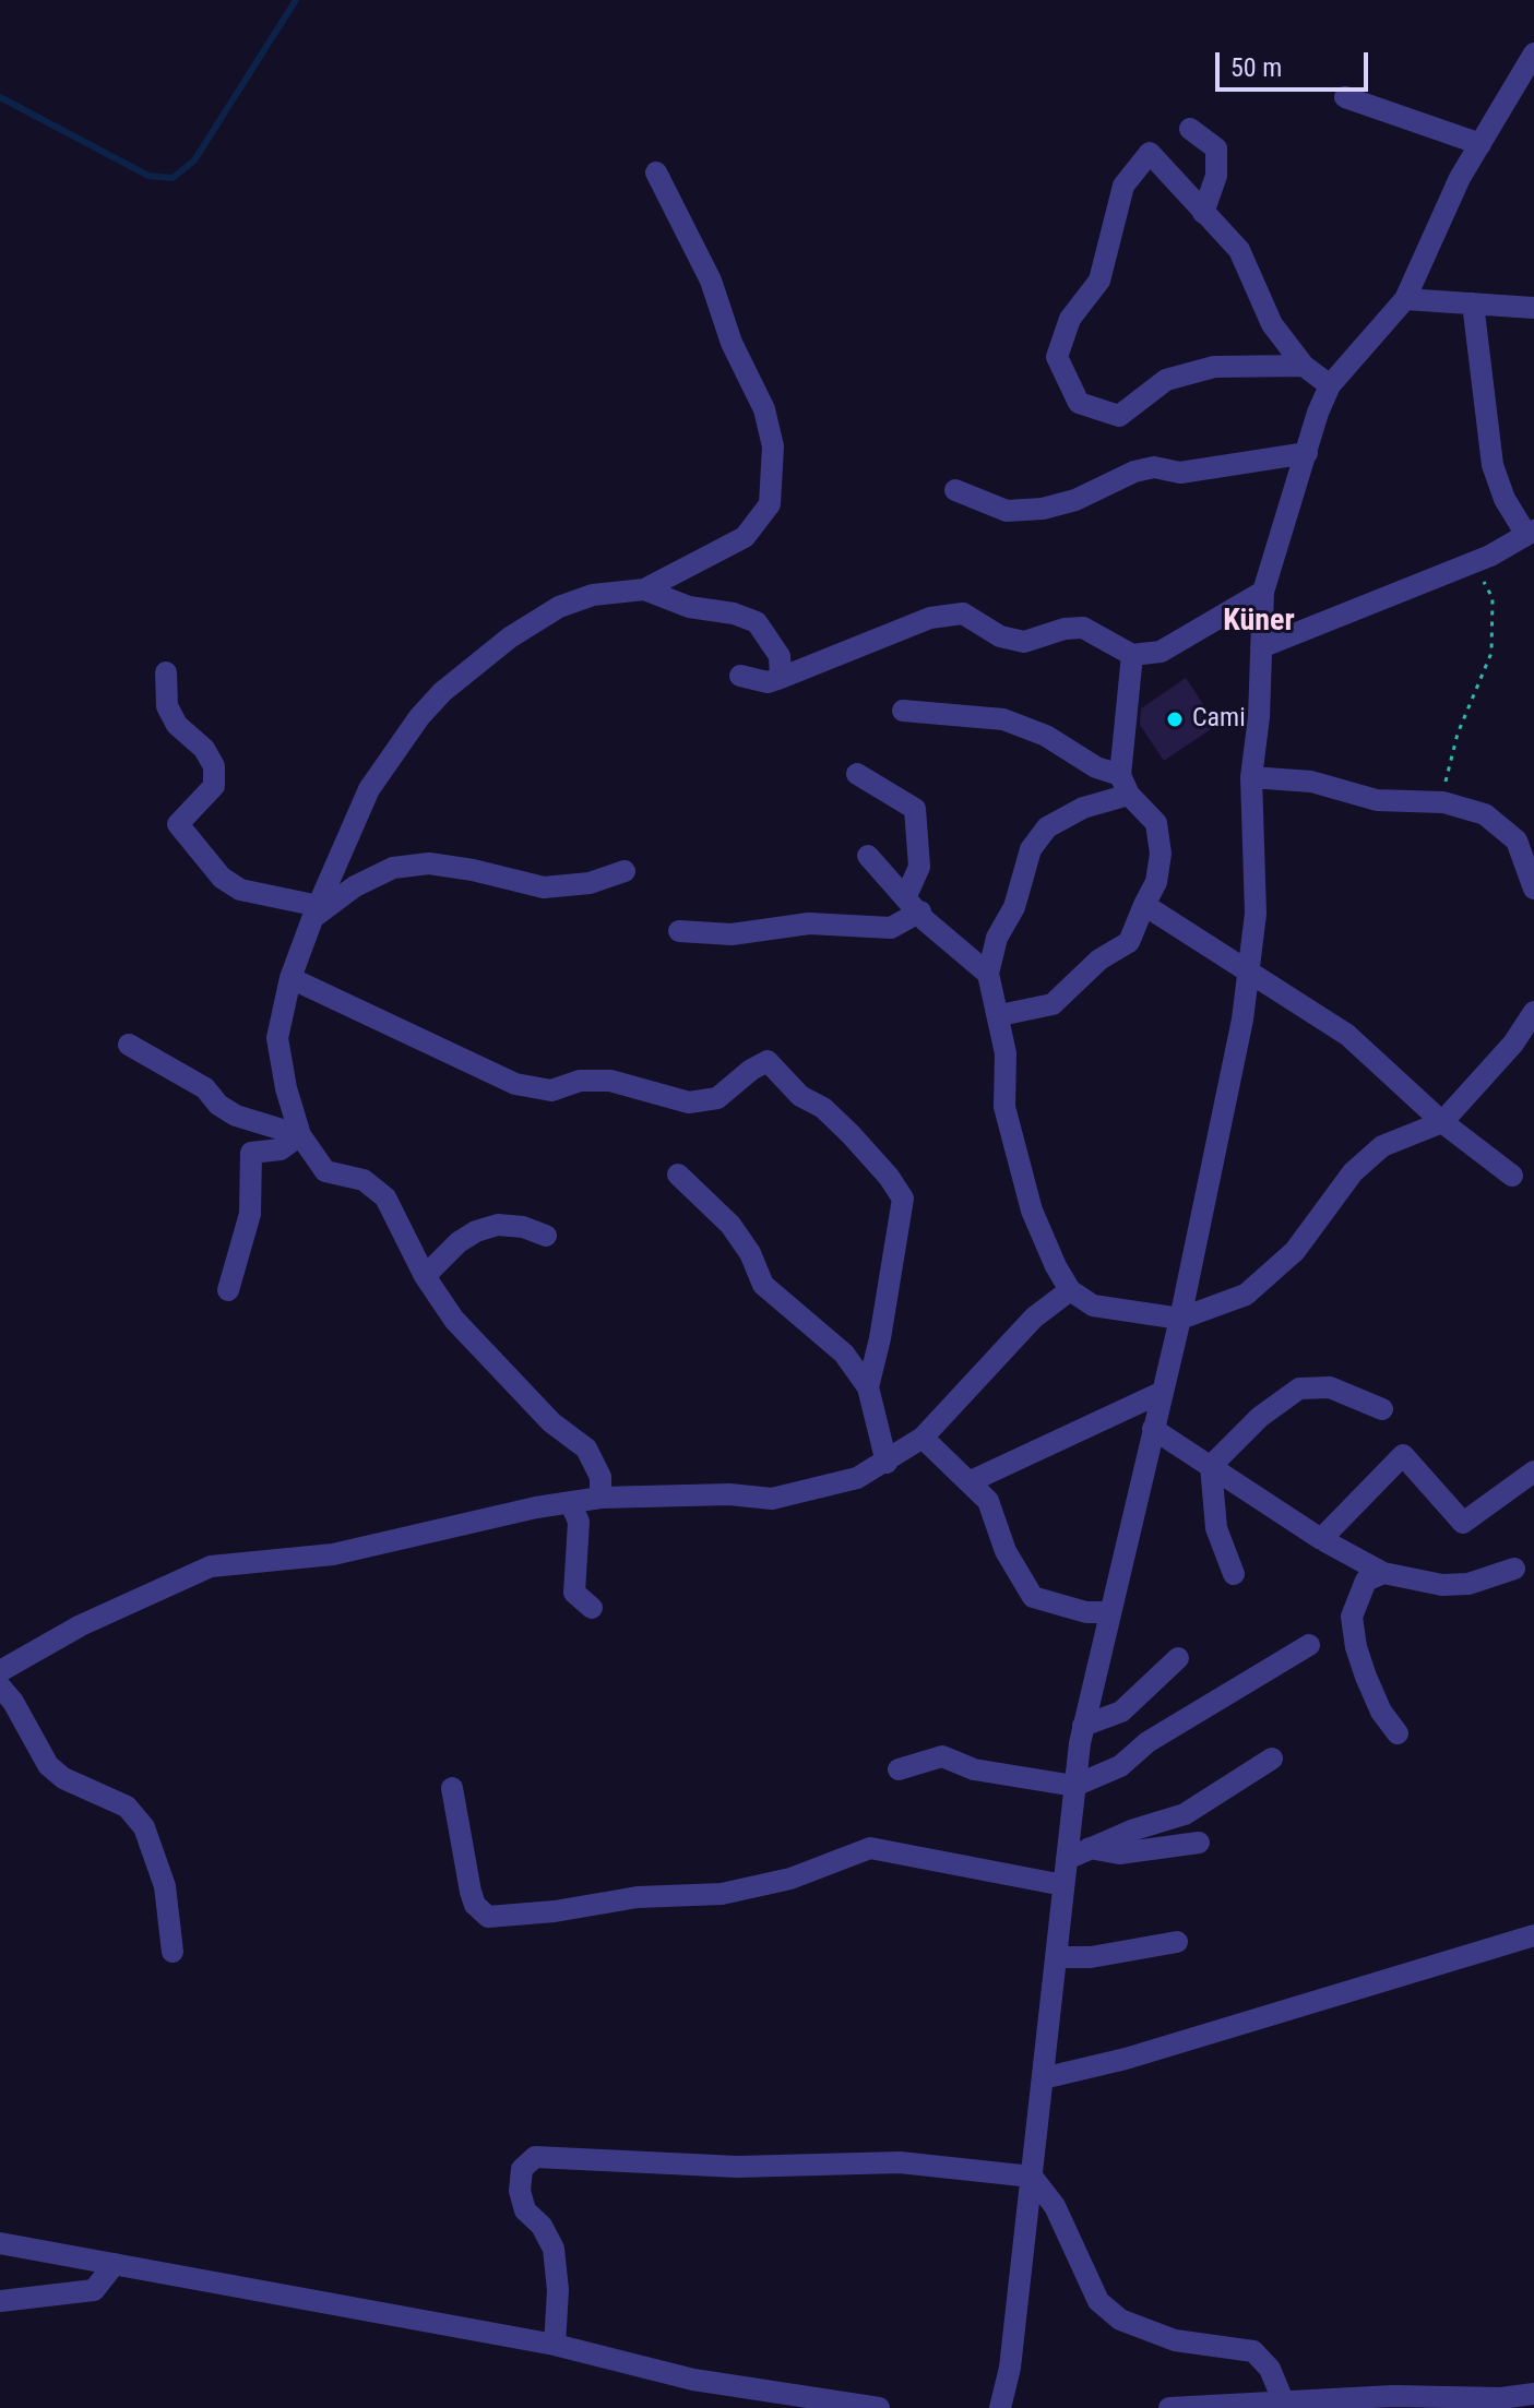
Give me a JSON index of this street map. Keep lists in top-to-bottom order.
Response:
{
  "districts": ["Küner"],
  "places": ["Cami"],
  "scale_bar": "50 m"
}
